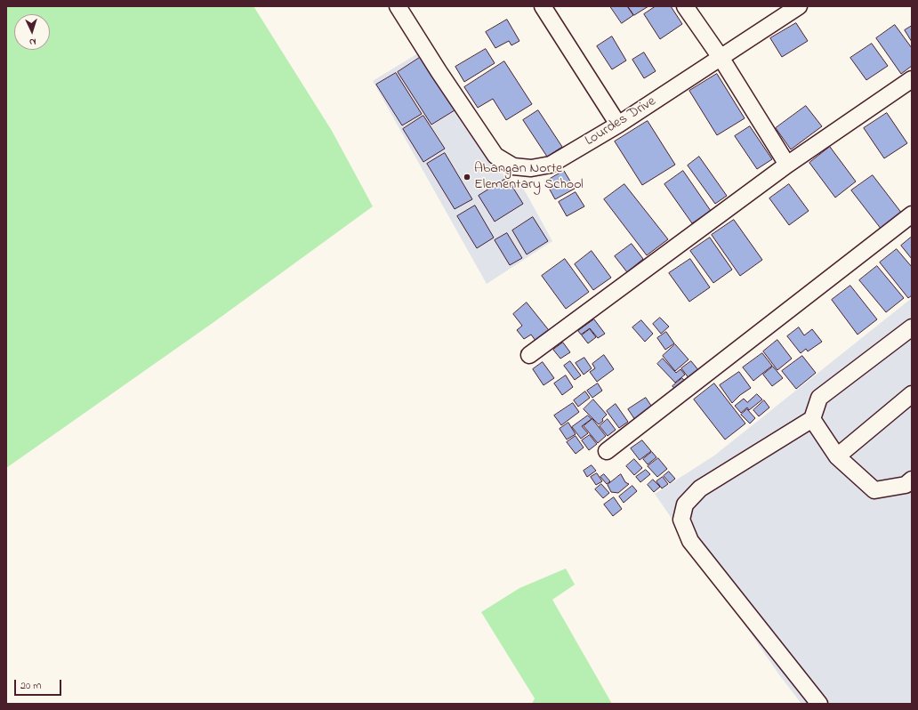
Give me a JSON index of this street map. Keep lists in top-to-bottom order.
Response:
{
  "streets": {
    "street": ["Lourdes Drive"]
  },
  "places": ["Abangan Norte Elementary School"],
  "scale_bar": "20 m",
  "north": "bottom"
}
